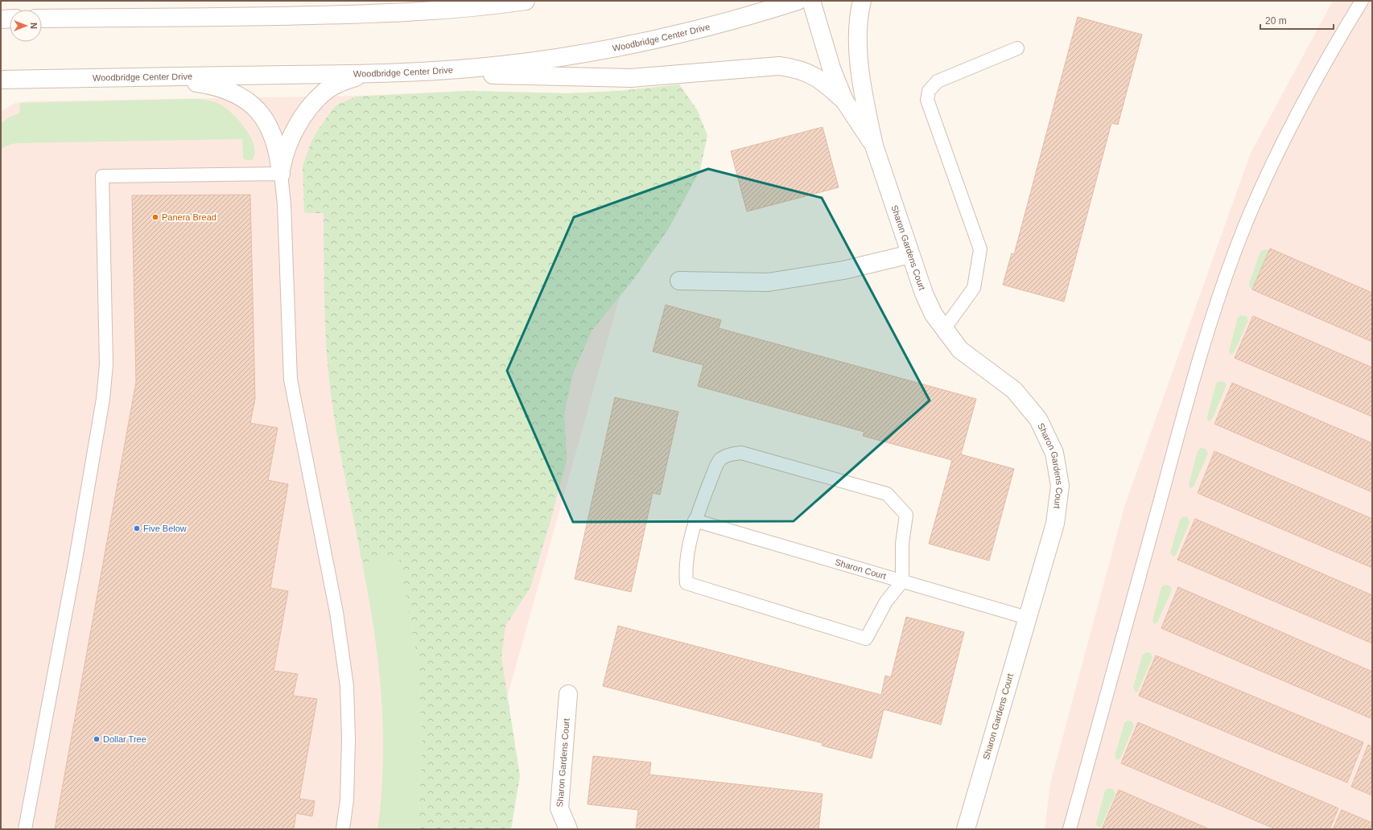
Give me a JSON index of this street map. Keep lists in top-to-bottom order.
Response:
{
  "streets": {
    "street": ["Woodbridge Center Drive", "Sharon Gardens Court"],
    "lane": ["Sharon Court"]
  },
  "crossings": [
    ["Sharon Gardens Court", "Sharon Court"]
  ],
  "places": ["Panera Bread", "Five Below", "Dollar Tree"],
  "scale_bar": "20 m",
  "north": "right"
}
